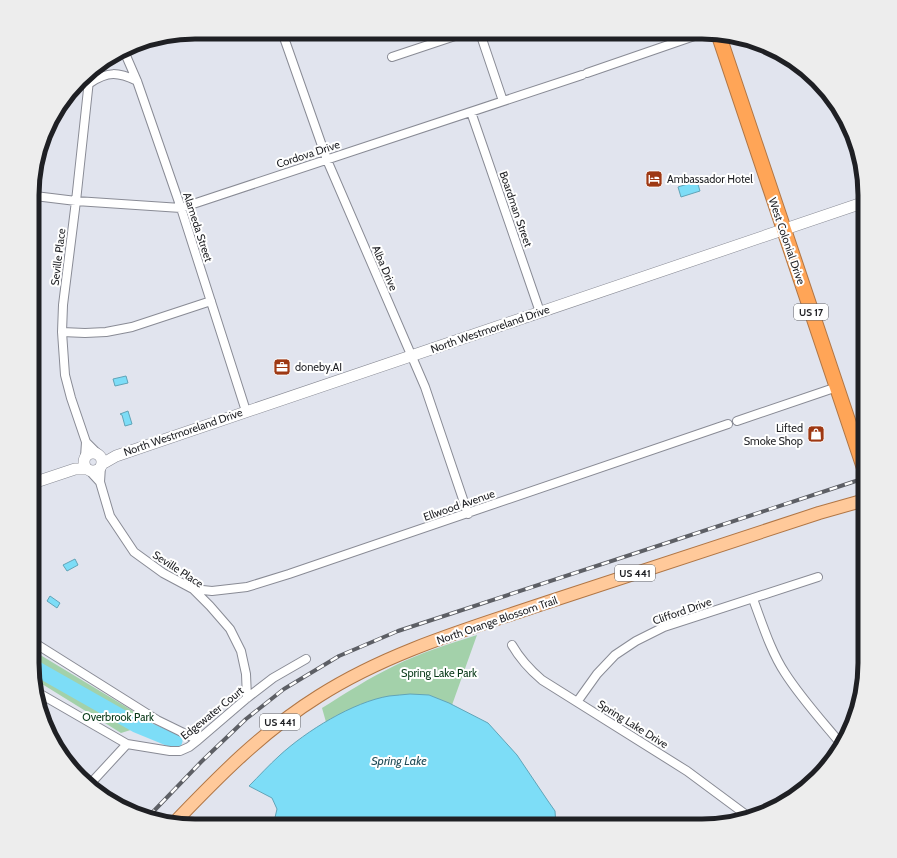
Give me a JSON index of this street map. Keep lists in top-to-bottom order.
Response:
{
  "streets": {
    "highway": ["West Colonial Drive", "US 17"],
    "main road": ["US 441", "North Orange Blossom Trail"],
    "street": [
      "Cordova Drive",
      "Boardman Street",
      "Alameda Street",
      "Seville Place",
      "Alba Drive",
      "North Westmoreland Drive",
      "Ellwood Avenue",
      "Clifford Drive",
      "Edgewater Court",
      "Spring Lake Drive"
    ]
  },
  "crossings": [
    ["Cordova Drive", "Boardman Street"],
    ["Cordova Drive", "Alameda Street"],
    ["Cordova Drive", "Seville Place"],
    ["Cordova Drive", "Alba Drive"],
    ["Boardman Street", "North Westmoreland Drive"],
    ["Alameda Street", "North Westmoreland Drive"],
    ["West Colonial Drive", "North Westmoreland Drive"],
    ["Seville Place", "North Westmoreland Drive"],
    ["Seville Place", "Ellwood Avenue"],
    ["Seville Place", "Edgewater Court"],
    ["Alba Drive", "North Westmoreland Drive"],
    ["Alba Drive", "Ellwood Avenue"],
    ["Clifford Drive", "Spring Lake Drive"]
  ],
  "water": ["Spring Lake"],
  "parks": ["Spring Lake Park", "Overbrook Park"],
  "places": {
    "hotel": ["Ambassador Hotel"],
    "office": ["doneby.AI"],
    "shop": ["Lifted Smoke Shop"]
  }
}
